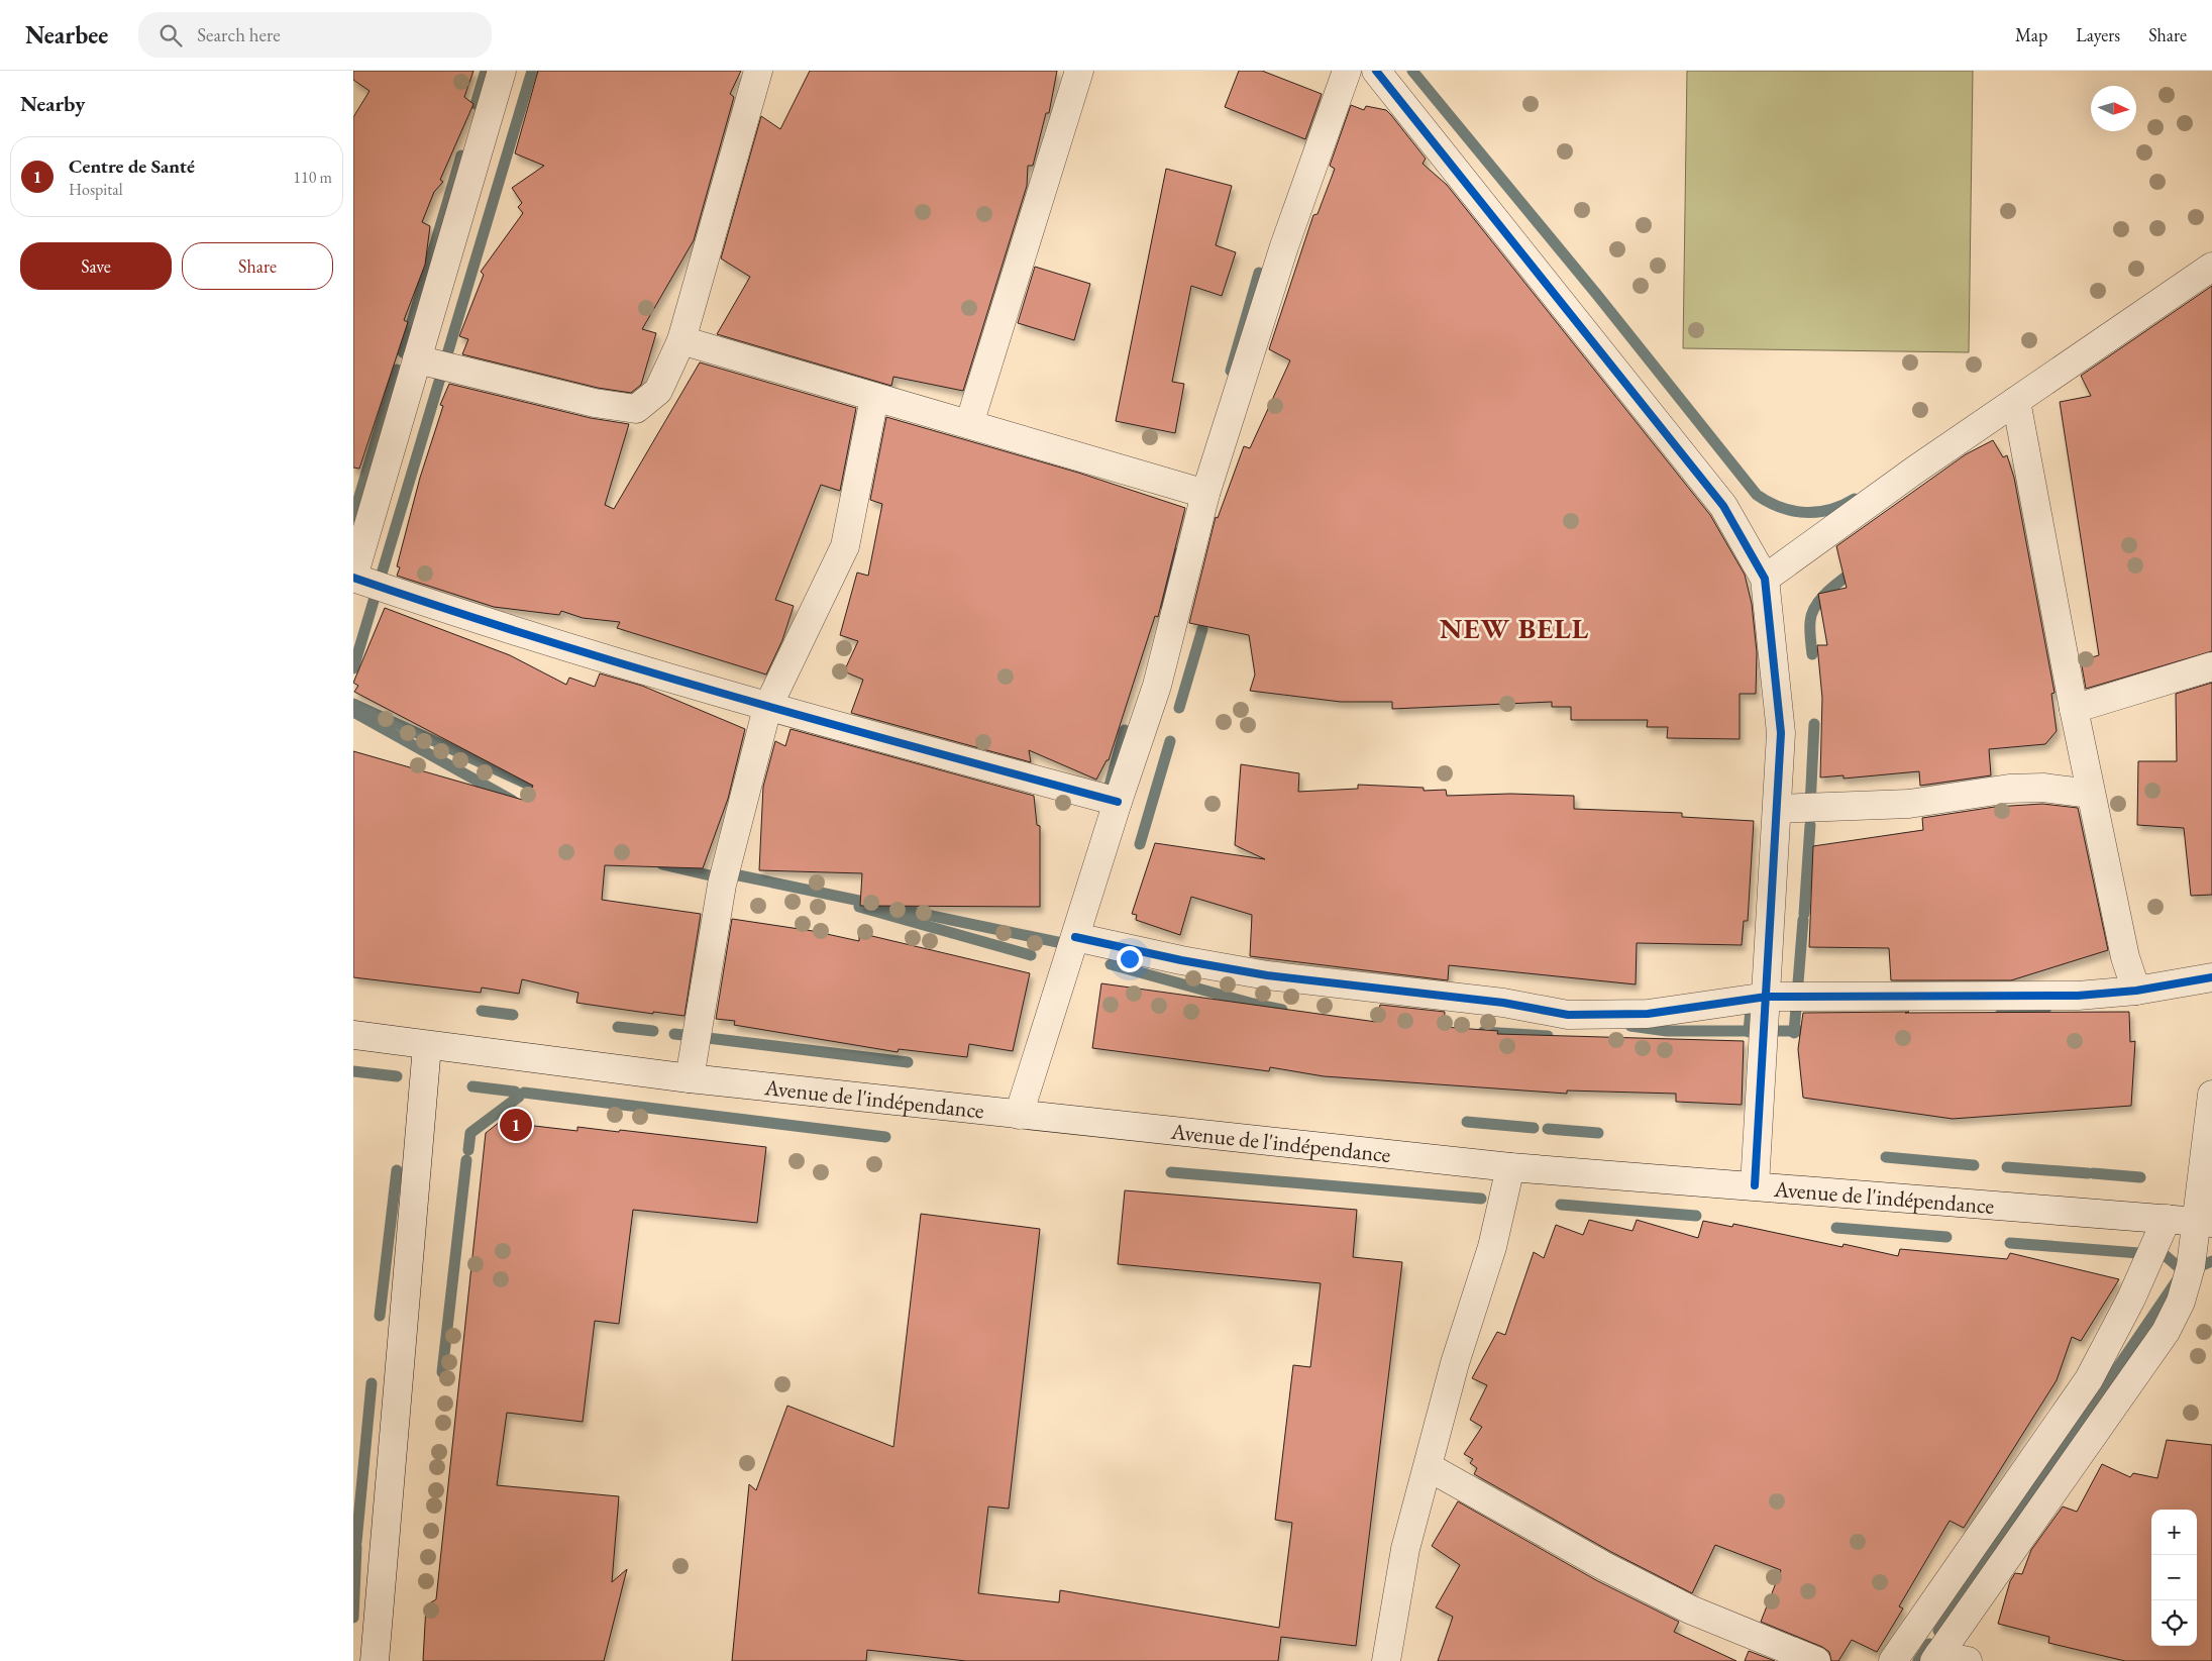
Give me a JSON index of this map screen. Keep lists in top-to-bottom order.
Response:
{
  "streets": {
    "street": ["Avenue de l'indépendance"]
  },
  "districts": ["NEW BELL"],
  "north": "right",
  "page": {
    "header": "Nearbee",
    "search": "Search here",
    "nav": ["Map", "Layers", "Share"],
    "heading": "Nearby",
    "list": [
      {
        "mark": "1",
        "name": "Centre de Santé",
        "note": "Hospital",
        "value": "110 m"
      }
    ],
    "buttons": ["Save", "Share"],
    "pins": "1",
    "map_buttons": ["+", "−"]
  }
}
